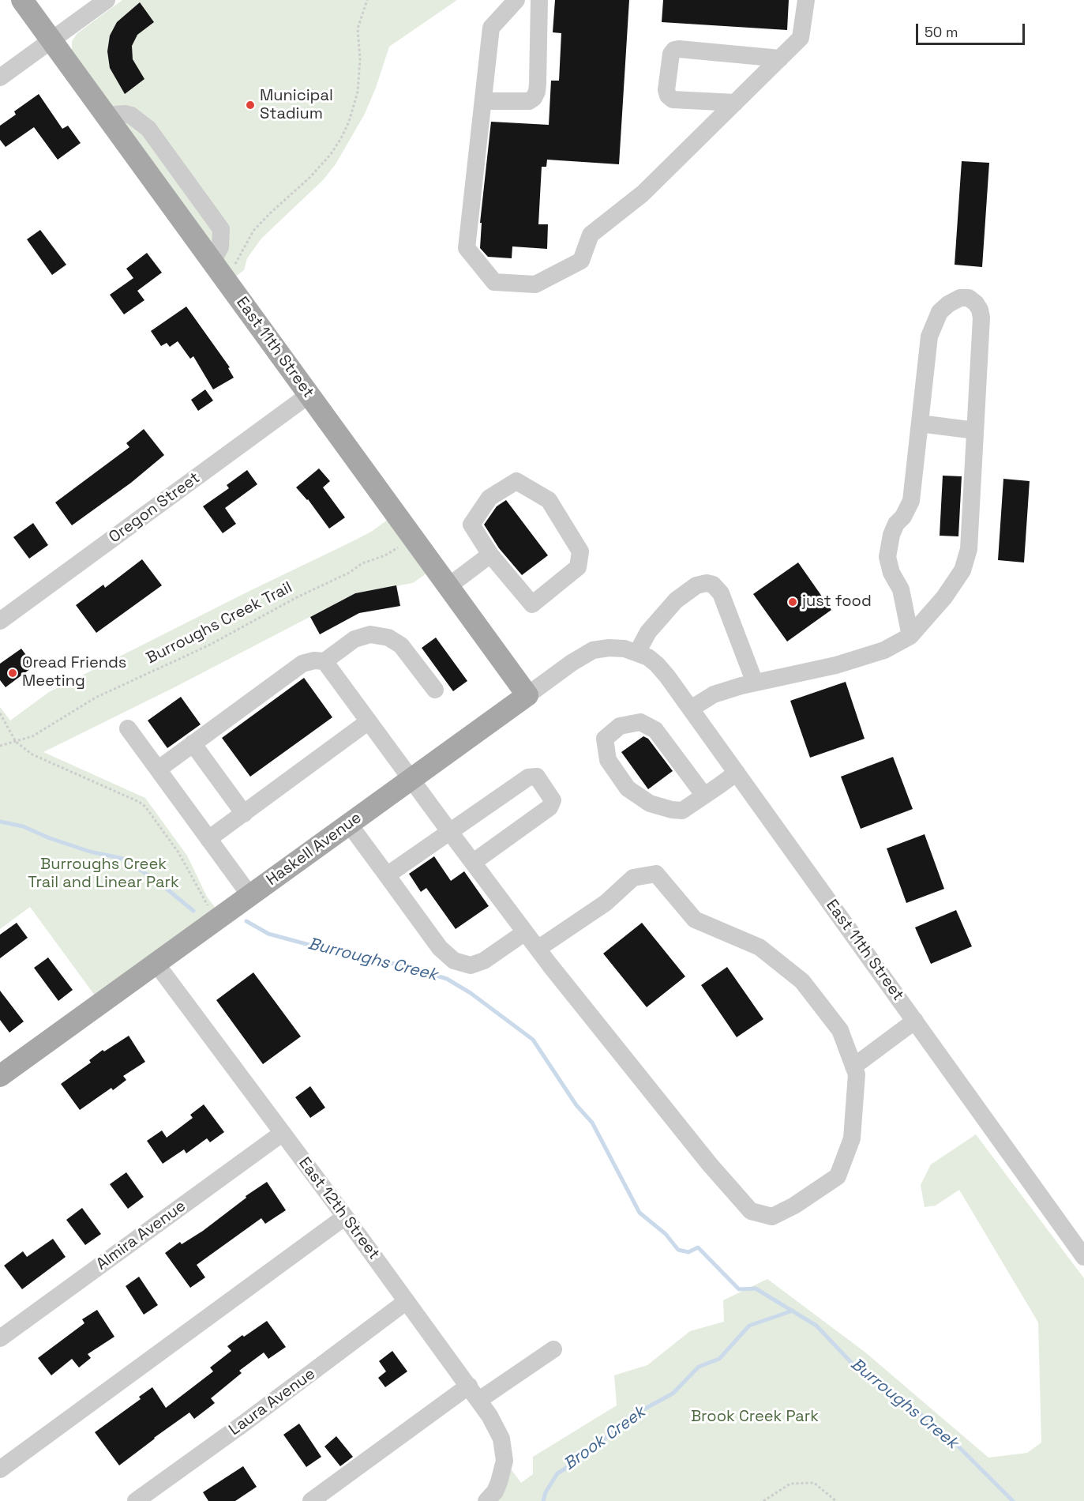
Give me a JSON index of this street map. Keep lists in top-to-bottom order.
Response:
{
  "streets": {
    "main road": ["East 11th Street", "Haskell Avenue"],
    "street": [
      "Oregon Street",
      "East 12th Street",
      "Almira Avenue",
      "Laura Avenue"
    ],
    "path": ["Burroughs Creek Trail"]
  },
  "crossings": [
    ["East 11th Street", "Oregon Street"],
    ["East 11th Street", "Haskell Avenue"],
    ["Haskell Avenue", "East 12th Street"],
    ["East 12th Street", "Almira Avenue"],
    ["East 12th Street", "Laura Avenue"]
  ],
  "water": ["Burroughs Creek", "Brook Creek"],
  "parks": ["Burroughs Creek Trail and Linear Park", "Brook Creek Park"],
  "places": ["Municipal Stadium", "just food", "Oread Friends Meeting"],
  "scale_bar": "50 m"
}
